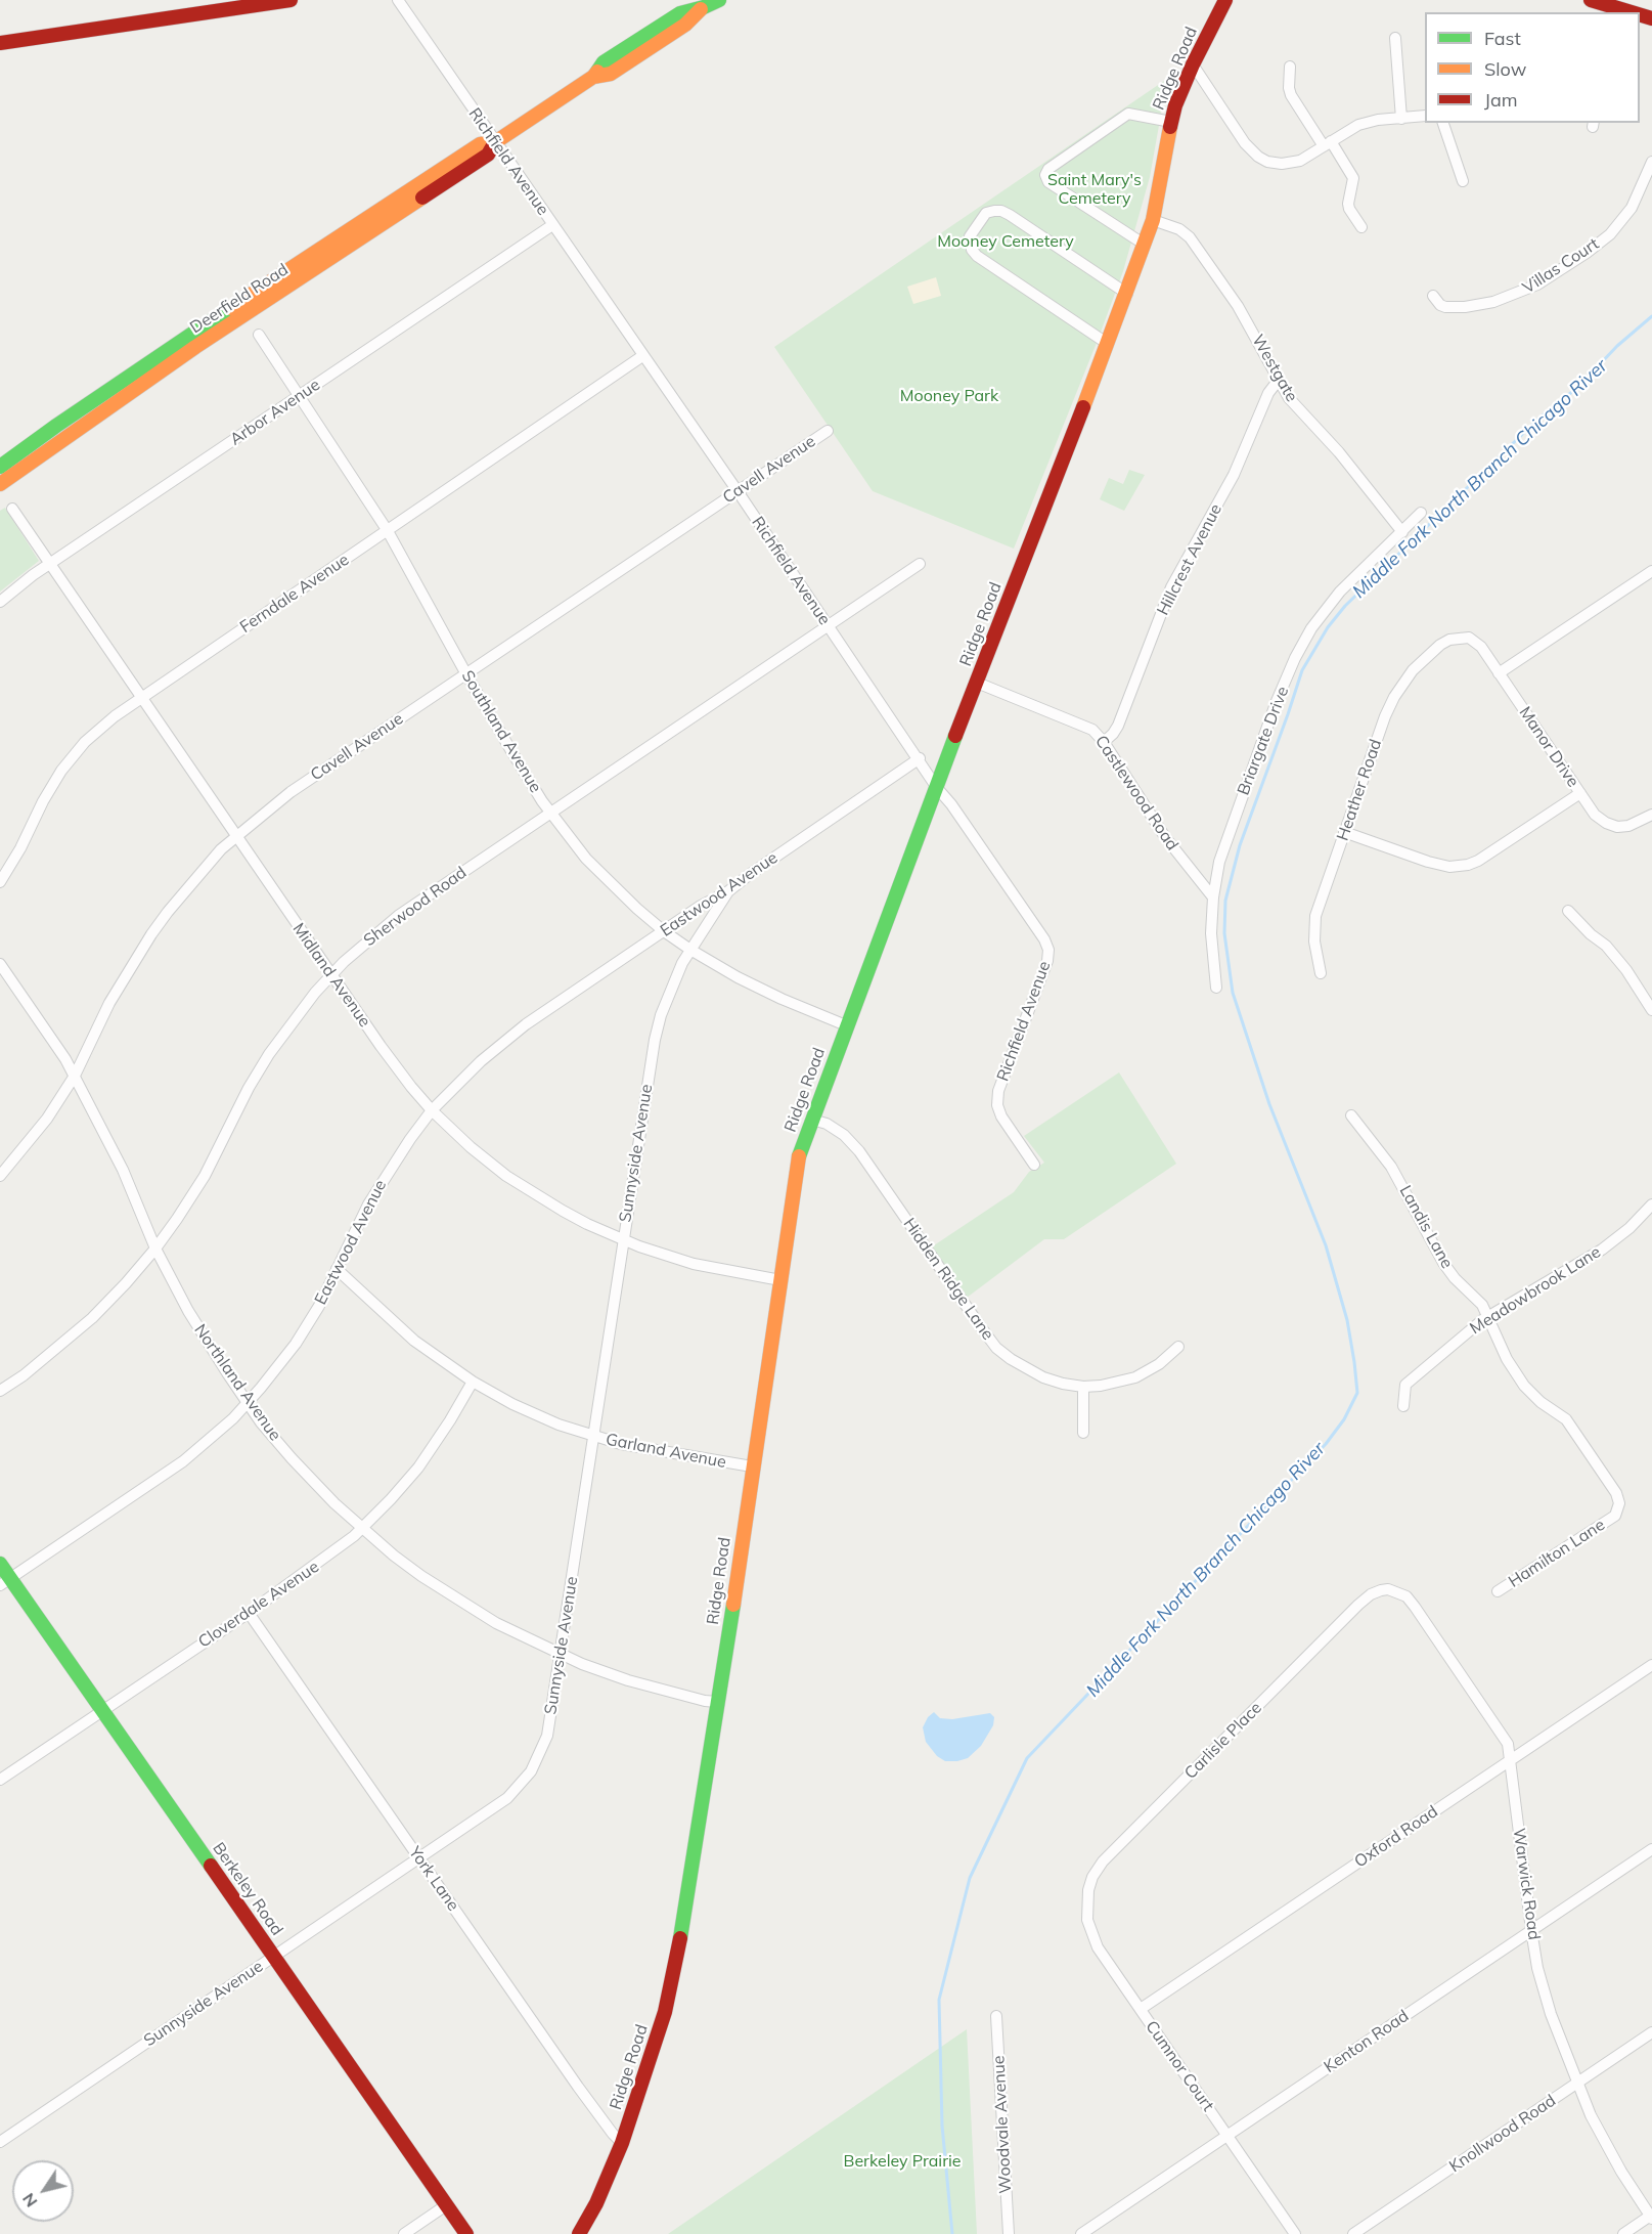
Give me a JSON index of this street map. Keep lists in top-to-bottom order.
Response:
{
  "streets": {
    "street": [
      "Ridge Road",
      "Richfield Avenue",
      "Villas Court",
      "Deerfield Road",
      "Westgate",
      "Arbor Avenue",
      "Cavell Avenue",
      "Hillcrest Avenue",
      "Ferndale Avenue",
      "Southland Avenue",
      "Briargate Drive",
      "Manor Drive",
      "Heather Road",
      "Castlewood Road",
      "Eastwood Avenue",
      "Sherwood Road",
      "Midland Avenue",
      "Sunnyside Avenue",
      "Landis Lane",
      "Hidden Ridge Lane",
      "Meadowbrook Lane",
      "Northland Avenue",
      "Garland Avenue",
      "Hamilton Lane",
      "Cloverdale Avenue",
      "Carlisle Place",
      "Oxford Road",
      "York Lane",
      "Warwick Road",
      "Berkeley Road",
      "Kenton Road",
      "Cumnor Court",
      "Woodvale Avenue",
      "Knollwood Road"
    ]
  },
  "crossings": [
    ["Ridge Road", "Richfield Avenue"],
    ["Ridge Road", "Westgate"],
    ["Ridge Road", "Southland Avenue"],
    ["Ridge Road", "Castlewood Road"],
    ["Ridge Road", "Midland Avenue"],
    ["Ridge Road", "Hidden Ridge Lane"],
    ["Ridge Road", "Northland Avenue"],
    ["Ridge Road", "Garland Avenue"],
    ["Ridge Road", "York Lane"],
    ["Richfield Avenue", "Deerfield Road"],
    ["Richfield Avenue", "Arbor Avenue"],
    ["Richfield Avenue", "Cavell Avenue"],
    ["Richfield Avenue", "Ferndale Avenue"],
    ["Richfield Avenue", "Eastwood Avenue"],
    ["Richfield Avenue", "Sherwood Road"],
    ["Westgate", "Hillcrest Avenue"],
    ["Westgate", "Briargate Drive"],
    ["Arbor Avenue", "Southland Avenue"],
    ["Arbor Avenue", "Midland Avenue"],
    ["Cavell Avenue", "Southland Avenue"],
    ["Cavell Avenue", "Midland Avenue"],
    ["Cavell Avenue", "Northland Avenue"],
    ["Hillcrest Avenue", "Castlewood Road"],
    ["Ferndale Avenue", "Southland Avenue"],
    ["Ferndale Avenue", "Midland Avenue"],
    ["Southland Avenue", "Eastwood Avenue"],
    ["Southland Avenue", "Sherwood Road"],
    ["Southland Avenue", "Sunnyside Avenue"],
    ["Briargate Drive", "Castlewood Road"],
    ["Manor Drive", "Heather Road"],
    ["Eastwood Avenue", "Midland Avenue"],
    ["Eastwood Avenue", "Sunnyside Avenue"],
    ["Eastwood Avenue", "Northland Avenue"],
    ["Eastwood Avenue", "Garland Avenue"],
    ["Eastwood Avenue", "Berkeley Road"],
    ["Sherwood Road", "Midland Avenue"],
    ["Sherwood Road", "Northland Avenue"],
    ["Midland Avenue", "Sunnyside Avenue"],
    ["Sunnyside Avenue", "Northland Avenue"],
    ["Sunnyside Avenue", "Garland Avenue"],
    ["Sunnyside Avenue", "York Lane"],
    ["Sunnyside Avenue", "Berkeley Road"],
    ["Landis Lane", "Meadowbrook Lane"],
    ["Landis Lane", "Hamilton Lane"],
    ["Northland Avenue", "Cloverdale Avenue"],
    ["Garland Avenue", "Cloverdale Avenue"],
    ["Cloverdale Avenue", "York Lane"],
    ["Cloverdale Avenue", "Berkeley Road"],
    ["Carlisle Place", "Warwick Road"],
    ["Carlisle Place", "Cumnor Court"],
    ["Oxford Road", "Warwick Road"],
    ["Oxford Road", "Cumnor Court"],
    ["Warwick Road", "Kenton Road"],
    ["Warwick Road", "Knollwood Road"],
    ["Kenton Road", "Cumnor Court"]
  ],
  "water": ["Middle Fork North Branch Chicago River"],
  "parks": [
    "Saint Mary's Cemetery",
    "Mooney Cemetery",
    "Mooney Park",
    "Berkeley Prairie"
  ],
  "legend": ["Fast", "Slow", "Jam"],
  "north": "bottom left"
}
